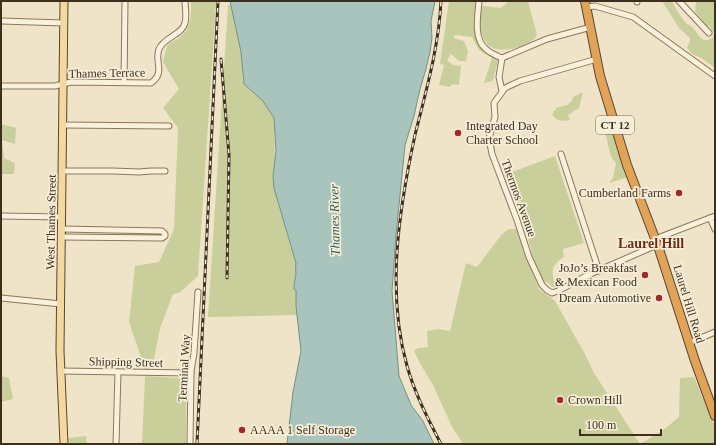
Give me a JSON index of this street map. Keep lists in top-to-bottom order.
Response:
{
  "streets": {
    "highway": ["CT 12", "Laurel Hill Road"],
    "main road": ["West Thames Street"],
    "street": [
      "Thames Terrace",
      "Thermos Avenue",
      "Shipping Street",
      "Terminal Way"
    ]
  },
  "crossings": [
    ["Thames Terrace", "West Thames Street"],
    ["CT 12", "Thermos Avenue"],
    ["CT 12", "Laurel Hill Road"],
    ["Thermos Avenue", "Laurel Hill Road"],
    ["West Thames Street", "Shipping Street"],
    ["Shipping Street", "Terminal Way"]
  ],
  "districts": ["Laurel Hill"],
  "water": ["Thames River"],
  "places": [
    "Integrated Day Charter School",
    "Cumberland Farms",
    "JoJo’s Breakfast & Mexican Food",
    "Dream Automotive",
    "Crown Hill",
    "AAAA 1 Self Storage"
  ],
  "scale_bar": "100 m"
}
